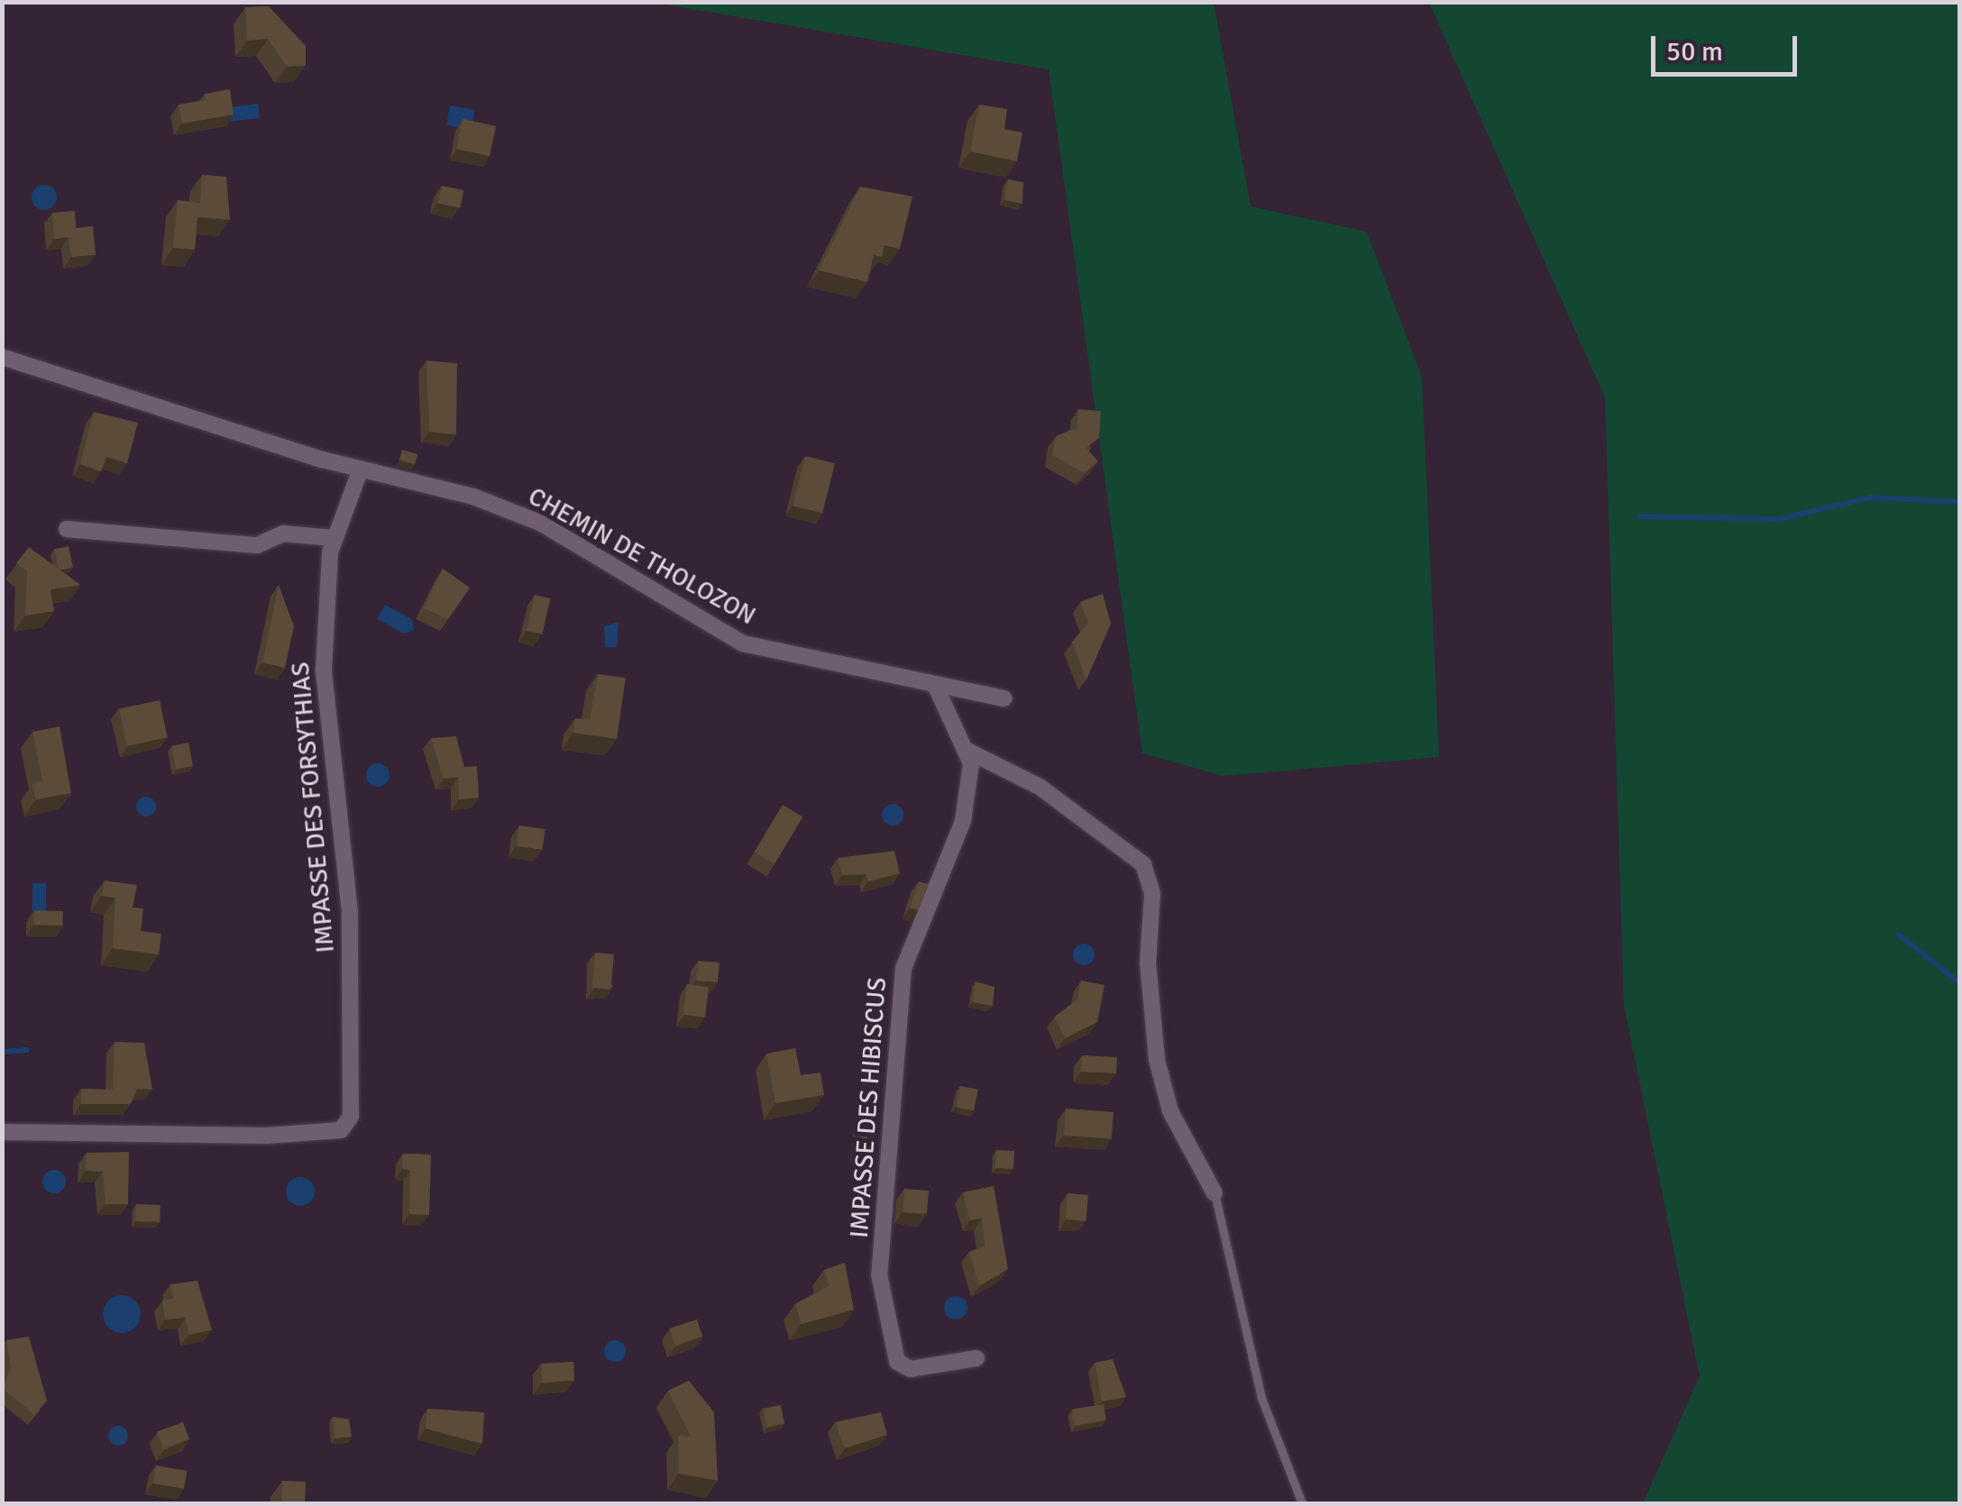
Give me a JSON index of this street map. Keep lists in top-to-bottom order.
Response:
{
  "streets": {
    "street": ["CHEMIN DE THOLOZON", "IMPASSE DES FORSYTHIAS", "IMPASSE DES HIBISCUS"]
  },
  "crossings": [
    ["CHEMIN DE THOLOZON", "IMPASSE DES FORSYTHIAS"],
    ["CHEMIN DE THOLOZON", "IMPASSE DES HIBISCUS"]
  ],
  "scale_bar": "50 m"
}
